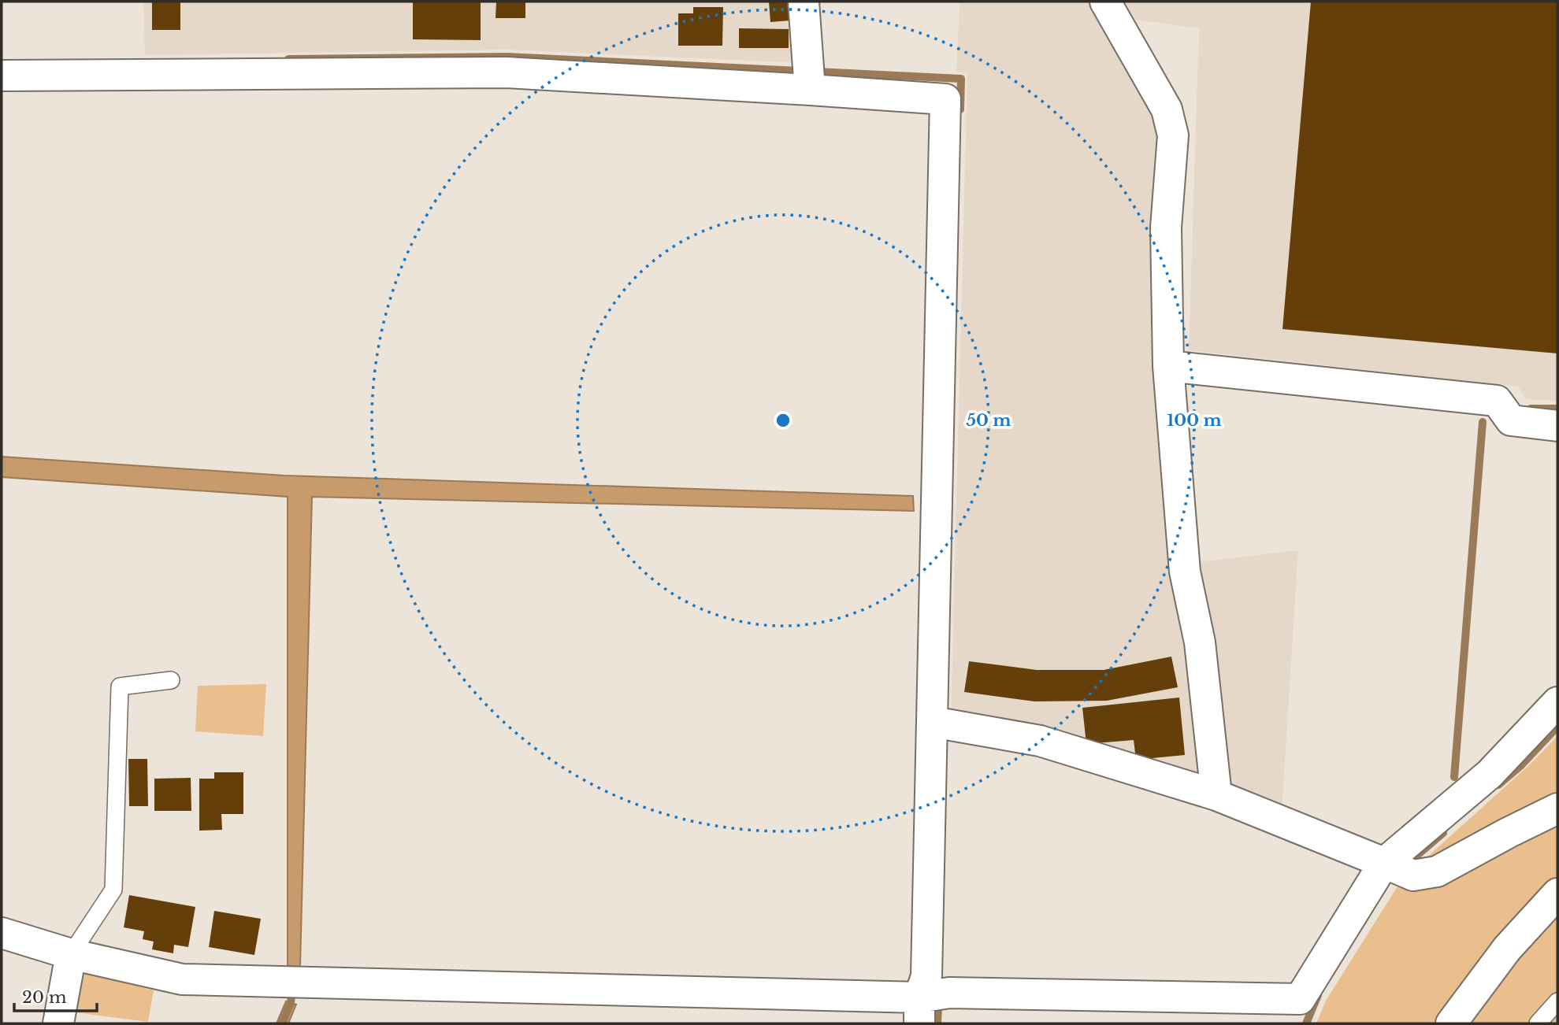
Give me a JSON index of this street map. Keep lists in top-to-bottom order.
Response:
{
  "scale_bar": "20 m",
  "rings": ["50 m", "100 m"]
}
